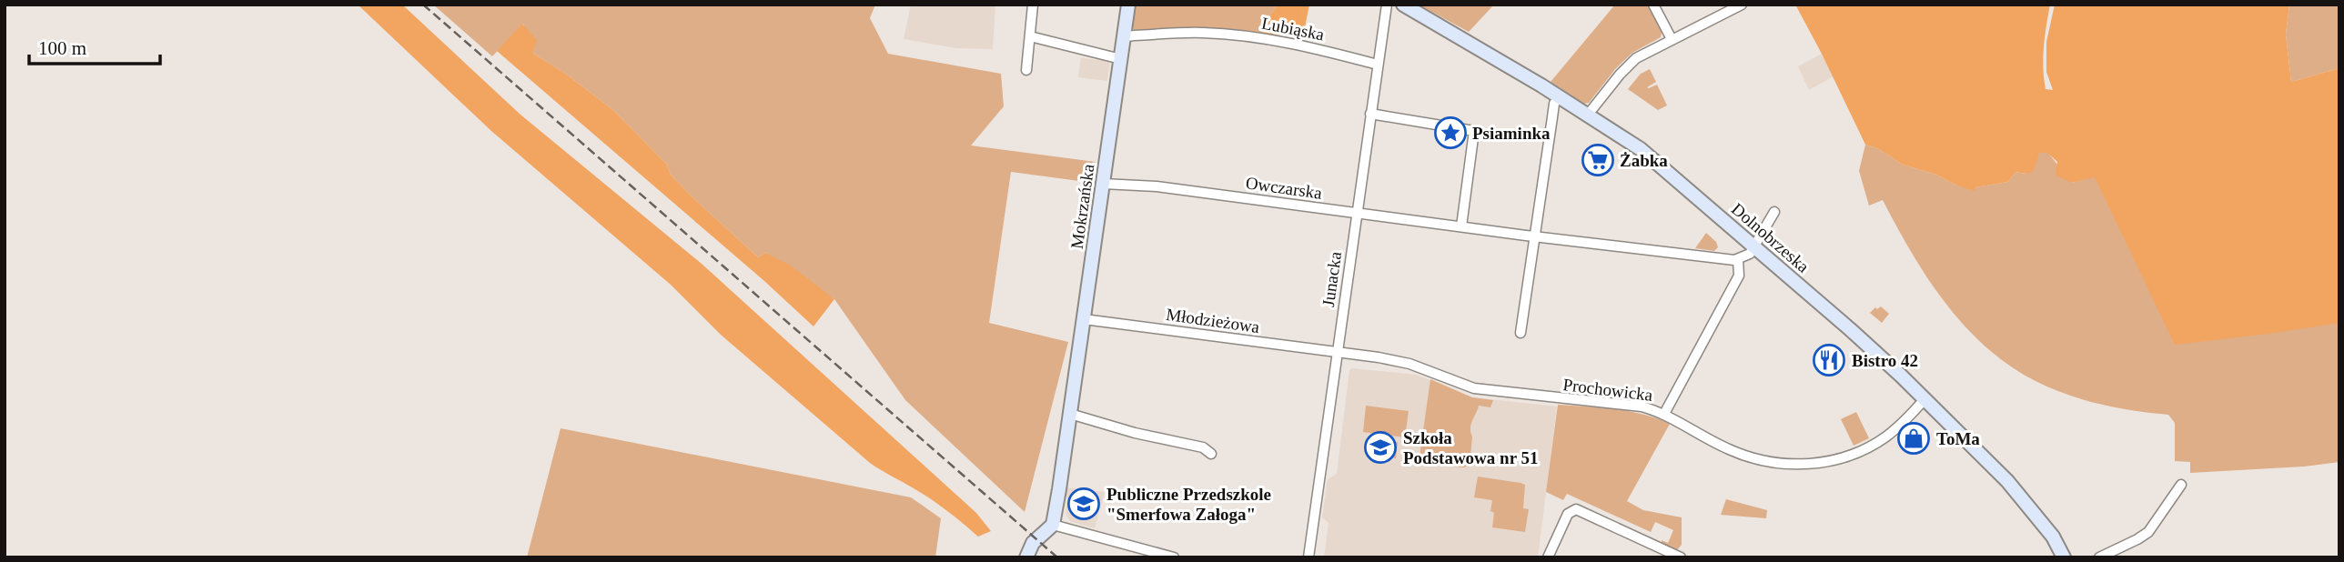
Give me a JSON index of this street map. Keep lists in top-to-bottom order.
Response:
{
  "streets": {
    "street": [
      "Lubiąska",
      "Owczarska",
      "Mokrzańska",
      "Dolnobrzeska",
      "Junacka",
      "Młodzieżowa",
      "Prochowicka"
    ]
  },
  "crossings": [
    ["Lubiąska", "Mokrzańska"],
    ["Lubiąska", "Junacka"],
    ["Owczarska", "Mokrzańska"],
    ["Owczarska", "Junacka"],
    ["Mokrzańska", "Młodzieżowa"],
    ["Dolnobrzeska", "Prochowicka"],
    ["Junacka", "Młodzieżowa"],
    ["Junacka", "Prochowicka"],
    ["Młodzieżowa", "Prochowicka"]
  ],
  "places": {
    "place": ["Psiaminka"],
    "supermarket": ["Żabka"],
    "restaurant": ["Bistro 42"],
    "shop": ["ToMa"],
    "school or university": ["Szkoła Podstawowa nr 51", "Publiczne Przedszkole \"Smerfowa Załoga\""]
  },
  "scale_bar": "100 m"
}
